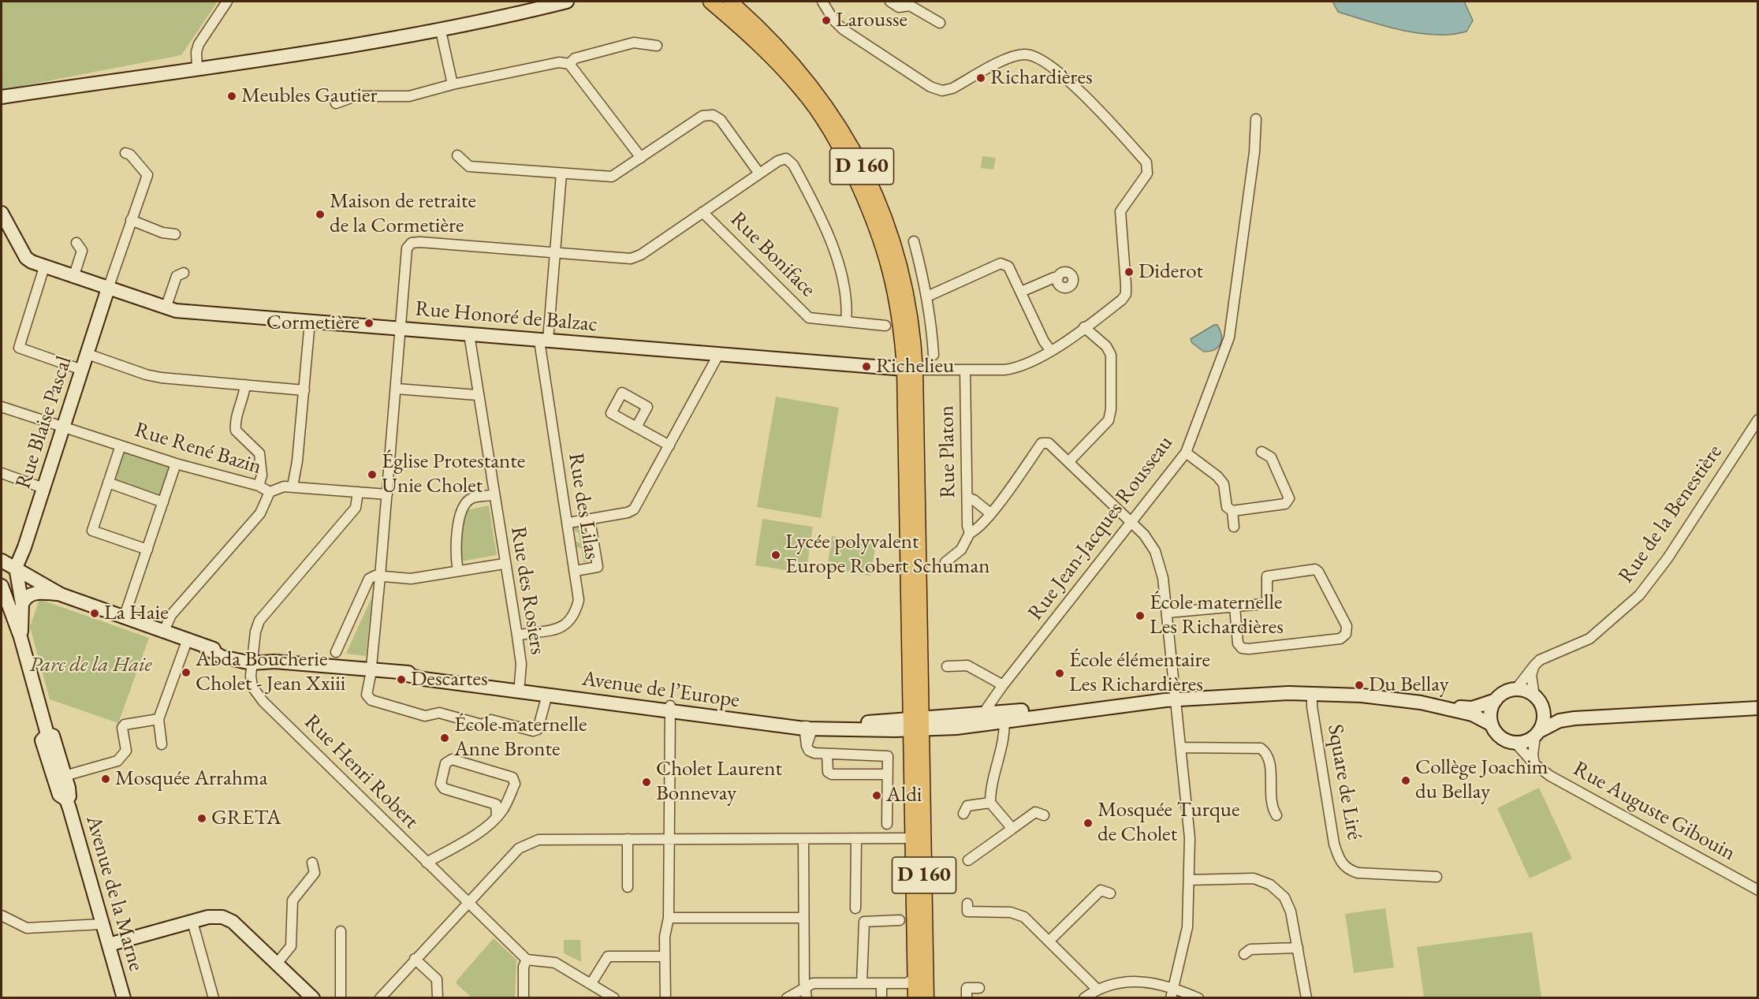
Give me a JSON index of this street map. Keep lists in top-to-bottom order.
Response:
{
  "streets": {
    "main road": [
      "D 160",
      "Rue Honoré de Balzac",
      "Rue Blaise Pascal",
      "Avenue de l’Europe",
      "Avenue de la Marne"
    ],
    "street": [
      "Rue Boniface",
      "Rue René Bazin",
      "Rue Platon",
      "Rue des Lilas",
      "Rue de la Benestière",
      "Rue Jean-Jacques Rousseau",
      "Rue des Rosiers",
      "Rue Henri Robert",
      "Square de Liré",
      "Rue Auguste Gibouin"
    ]
  },
  "crossings": [
    ["D 160", "Rue Honoré de Balzac"],
    ["D 160", "Avenue de l’Europe"],
    ["Rue Honoré de Balzac", "Rue Blaise Pascal"],
    ["Rue Honoré de Balzac", "Rue des Lilas"],
    ["Rue Honoré de Balzac", "Rue des Rosiers"],
    ["Rue Blaise Pascal", "Rue René Bazin"],
    ["Rue Blaise Pascal", "Avenue de l’Europe"],
    ["Rue René Bazin", "Rue Henri Robert"],
    ["Rue des Lilas", "Rue des Rosiers"],
    ["Rue de la Benestière", "Rue Auguste Gibouin"],
    ["Rue des Rosiers", "Avenue de l’Europe"],
    ["Avenue de l’Europe", "Rue Henri Robert"]
  ],
  "parks": ["Parc de la Haie"],
  "places": [
    "Larousse",
    "Richardières",
    "Meubles Gautier",
    "Maison de retraite de la Cormetière",
    "Diderot",
    "Cormetière",
    "Richelieu",
    "Église Protestante Unie Cholet",
    "Lycée polyvalent Europe Robert Schuman",
    "La Haie",
    "École maternelle Les Richardières",
    "Abda Boucherie Cholet - Jean Xxiii",
    "École élémentaire Les Richardières",
    "Descartes",
    "Du Bellay",
    "École maternelle Anne Bronte",
    "Mosquée Arrahma",
    "Collège Joachim du Bellay",
    "Cholet Laurent Bonnevay",
    "Aldi",
    "GRETA",
    "Mosquée Turque de Cholet"
  ]
}
